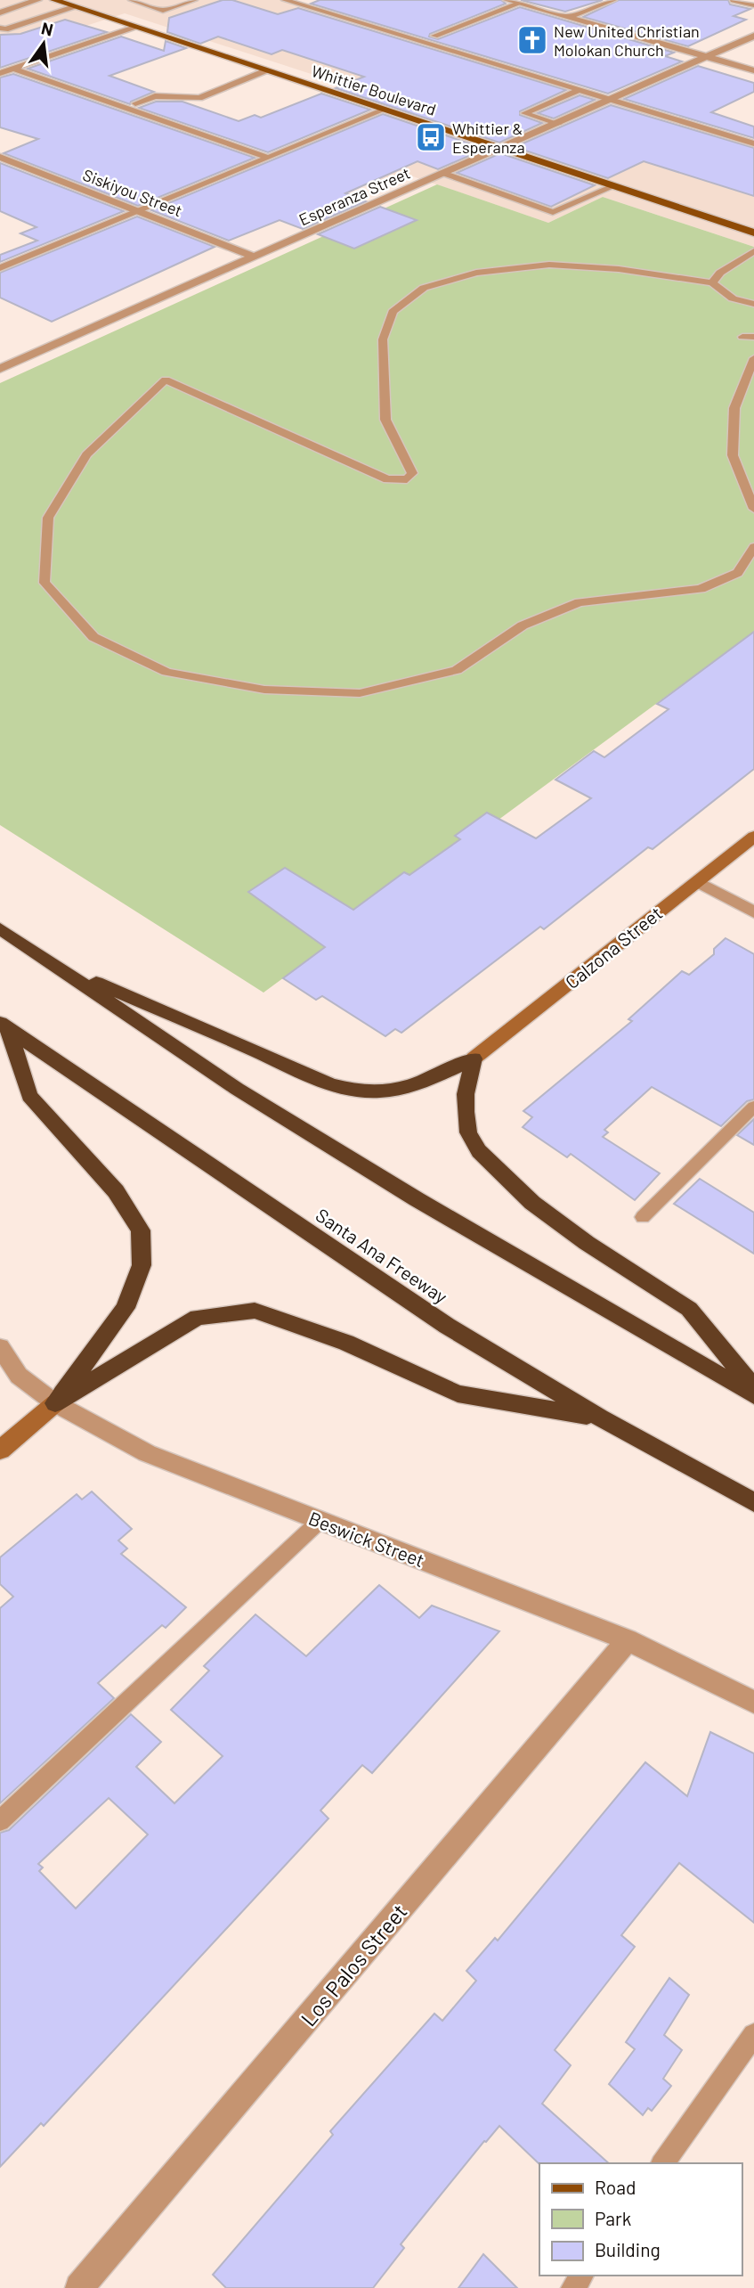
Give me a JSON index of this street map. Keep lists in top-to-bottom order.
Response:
{
  "streets": {
    "highway": ["Santa Ana Freeway"],
    "main road": ["Whittier Boulevard"],
    "street": [
      "Siskiyou Street",
      "Esperanza Street",
      "Calzona Street",
      "Beswick Street",
      "Los Palos Street"
    ]
  },
  "crossings": [
    ["Whittier Boulevard", "Esperanza Street"],
    ["Siskiyou Street", "Esperanza Street"],
    ["Beswick Street", "Los Palos Street"]
  ],
  "places": {
    "church": ["New United Christian Molokan Church"],
    "bus stop": ["Whittier & Esperanza"]
  },
  "legend": ["Road", "Park", "Building"],
  "north": "top"
}
